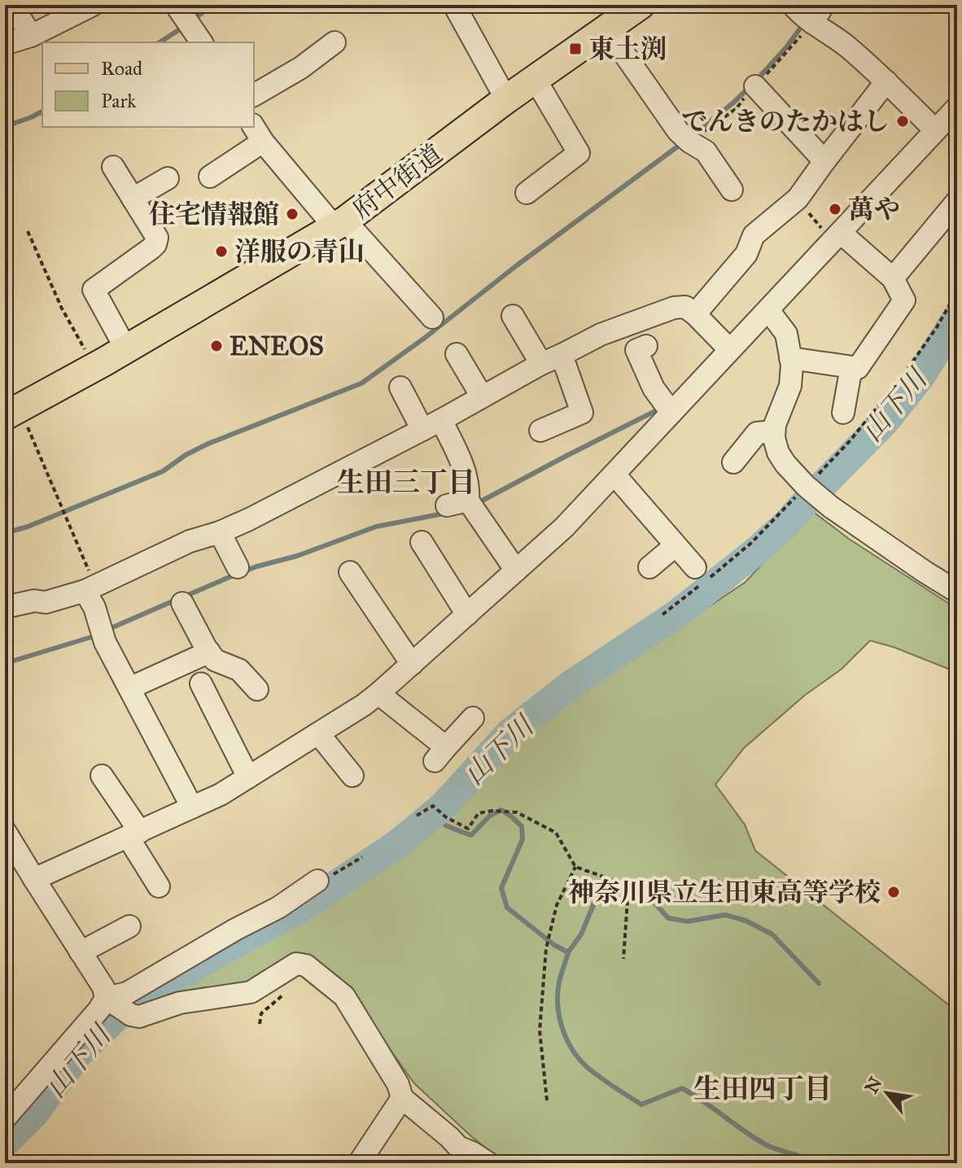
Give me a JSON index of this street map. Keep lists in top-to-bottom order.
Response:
{
  "streets": {
    "main road": ["府中街道"]
  },
  "districts": ["生田三丁目", "生田四丁目"],
  "water": ["山下川"],
  "places": {
    "transit": ["東土渕"],
    "other": [
      "でんきのたかはし",
      "萬や",
      "住宅情報館",
      "洋服の青山",
      "ENEOS",
      "神奈川県立生田東高等学校"
    ]
  },
  "legend": ["Road", "Park"],
  "north": "top left"
}
